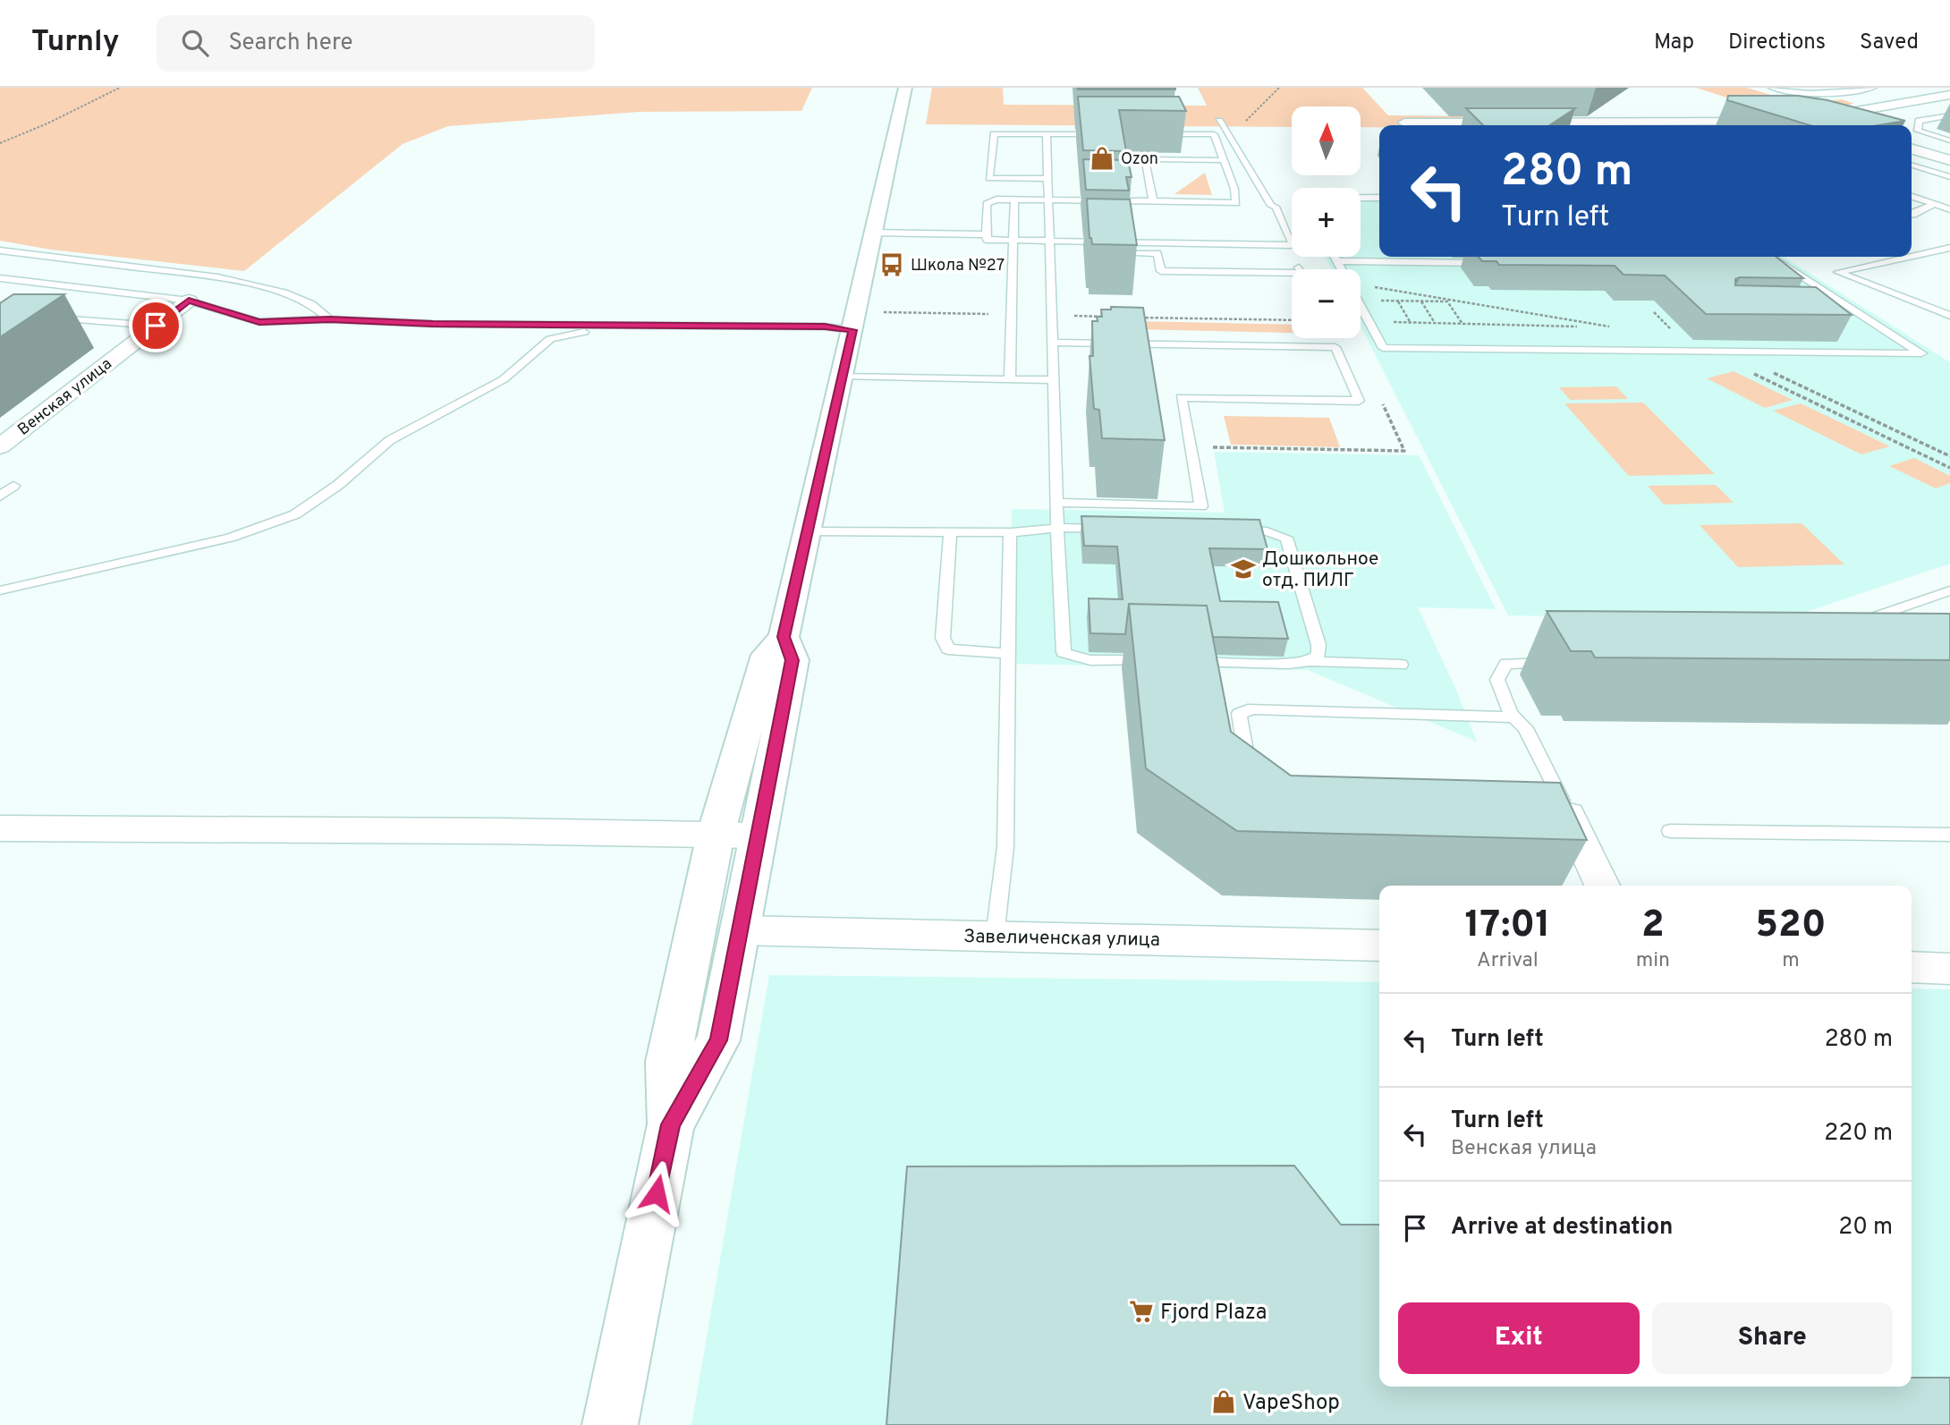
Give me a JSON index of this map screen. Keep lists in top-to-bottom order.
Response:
{
  "streets": {
    "street": ["Венская улица", "Завеличенская улица"]
  },
  "places": {
    "shop": ["Ozon", "VapeShop"],
    "bus stop": ["Школа №27"],
    "school or university": ["Дошкольное отд. ПИЛГ"],
    "supermarket": ["Fjord Plaza"]
  },
  "north": "top",
  "page": {
    "header": "Turnly",
    "search": "Search here",
    "nav": ["Map", "Directions", "Saved"],
    "map_buttons": ["+", "−"],
    "turn": ["280 m", "Turn left"],
    "eta": [
      "17:01",
      "Arrival",
      "2",
      "min",
      "520",
      "m"
    ],
    "list": [
      {
        "name": "Turn left",
        "value": "280 m"
      },
      {
        "name": "Turn left",
        "note": "Венская улица",
        "value": "220 m"
      },
      {
        "name": "Arrive at destination",
        "value": "20 m"
      }
    ],
    "buttons": ["Exit", "Share"]
  }
}
